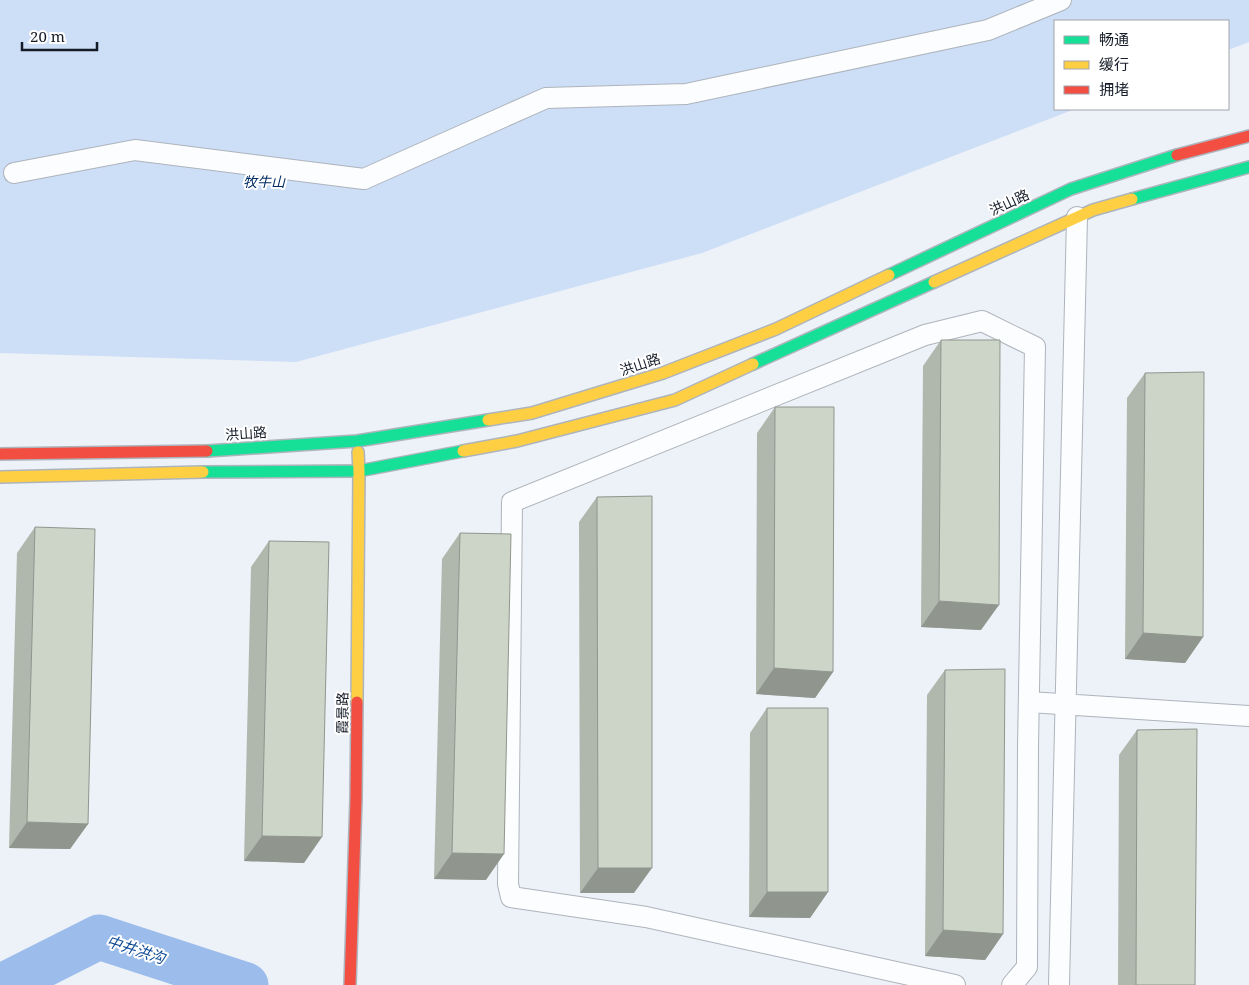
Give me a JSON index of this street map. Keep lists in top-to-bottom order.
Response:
{
  "streets": {
    "main road": ["洪山路", "霞景路"]
  },
  "crossings": [
    ["洪山路", "霞景路"]
  ],
  "water": ["中井洪沟"],
  "parks": ["牧牛山"],
  "legend": ["畅通", "缓行", "拥堵"],
  "scale_bar": "20 m"
}
